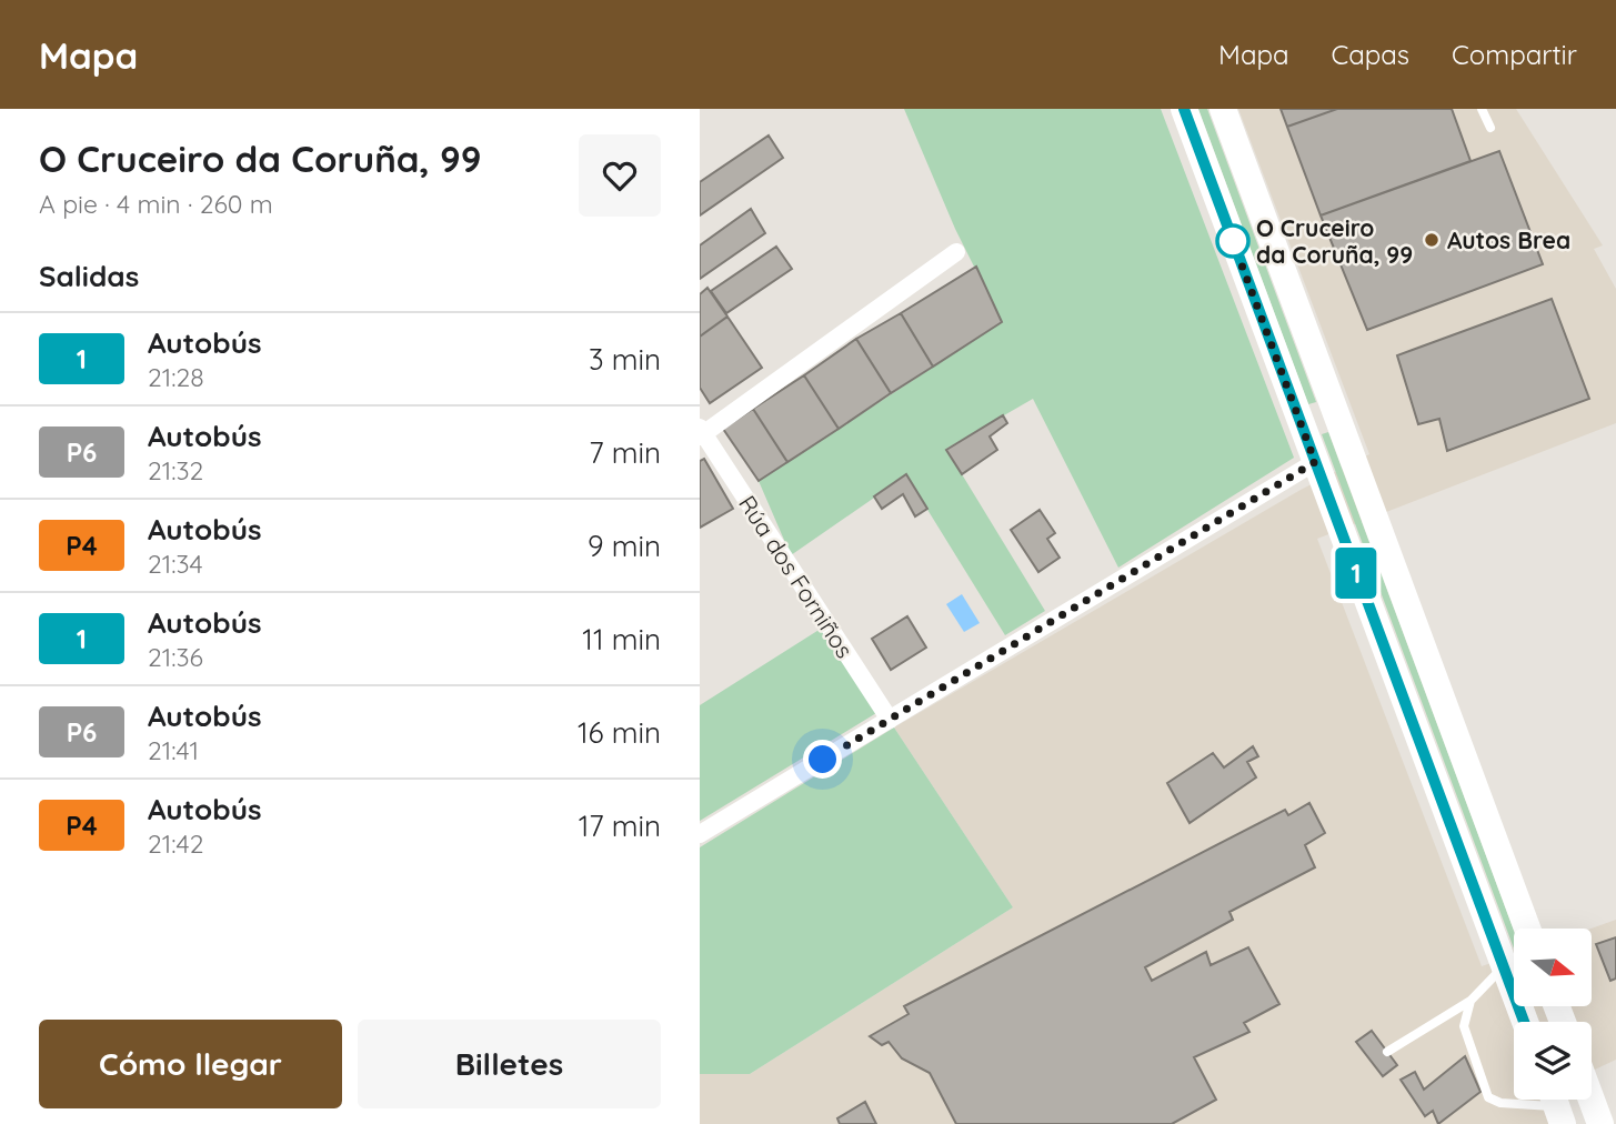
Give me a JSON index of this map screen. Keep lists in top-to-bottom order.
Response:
{
  "streets": {
    "street": ["Rúa dos Forniños"]
  },
  "places": ["Autos Brea", "O Cruceiro da Coruña, 99"],
  "lines": ["bus line 1"],
  "north": "right",
  "page": {
    "header": "Mapa",
    "nav": ["Mapa", "Capas", "Compartir"],
    "heading": [
      ["O Cruceiro da Coruña, 99", "A pie · 4 min · 260 m"],
      "Salidas"
    ],
    "on_map": "1",
    "list": [
      {
        "mark": "1",
        "name": "Autobús",
        "note": "21:28",
        "value": "3 min"
      },
      {
        "mark": "P6",
        "name": "Autobús",
        "note": "21:32",
        "value": "7 min"
      },
      {
        "mark": "P4",
        "name": "Autobús",
        "note": "21:34",
        "value": "9 min"
      },
      {
        "mark": "1",
        "name": "Autobús",
        "note": "21:36",
        "value": "11 min"
      },
      {
        "mark": "P6",
        "name": "Autobús",
        "note": "21:41",
        "value": "16 min"
      },
      {
        "mark": "P4",
        "name": "Autobús",
        "note": "21:42",
        "value": "17 min"
      }
    ],
    "buttons": ["Cómo llegar", "Billetes"]
  }
}
